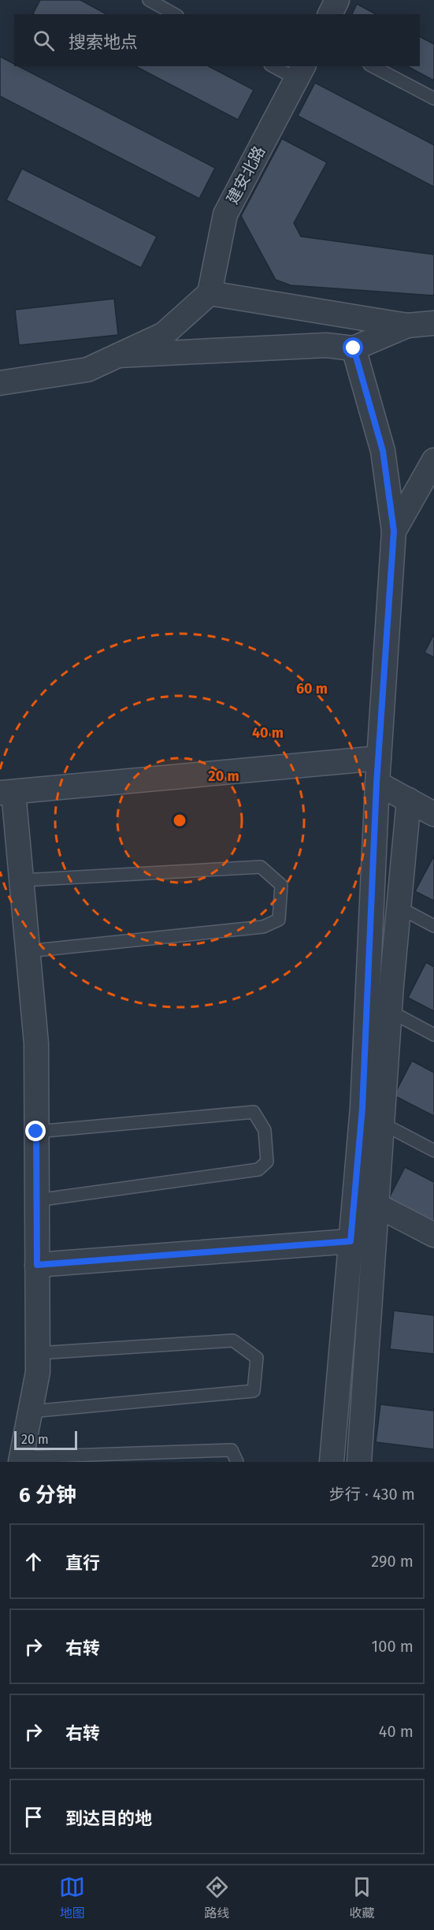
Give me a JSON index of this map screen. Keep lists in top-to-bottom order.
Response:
{
  "streets": {
    "street": ["建安北路"]
  },
  "scale_bar": "20 m",
  "page": {
    "search": "搜索地点",
    "scale": "20 m",
    "heading": ["6 分钟", "步行 · 430 m"],
    "list": [
      ["直行", "290 m"],
      ["右转", "100 m"],
      ["右转", "40 m"],
      "到达目的地"
    ],
    "nav": ["地图", "路线", "收藏"]
  },
  "rings": ["60 m", "40 m", "20 m"]
}
